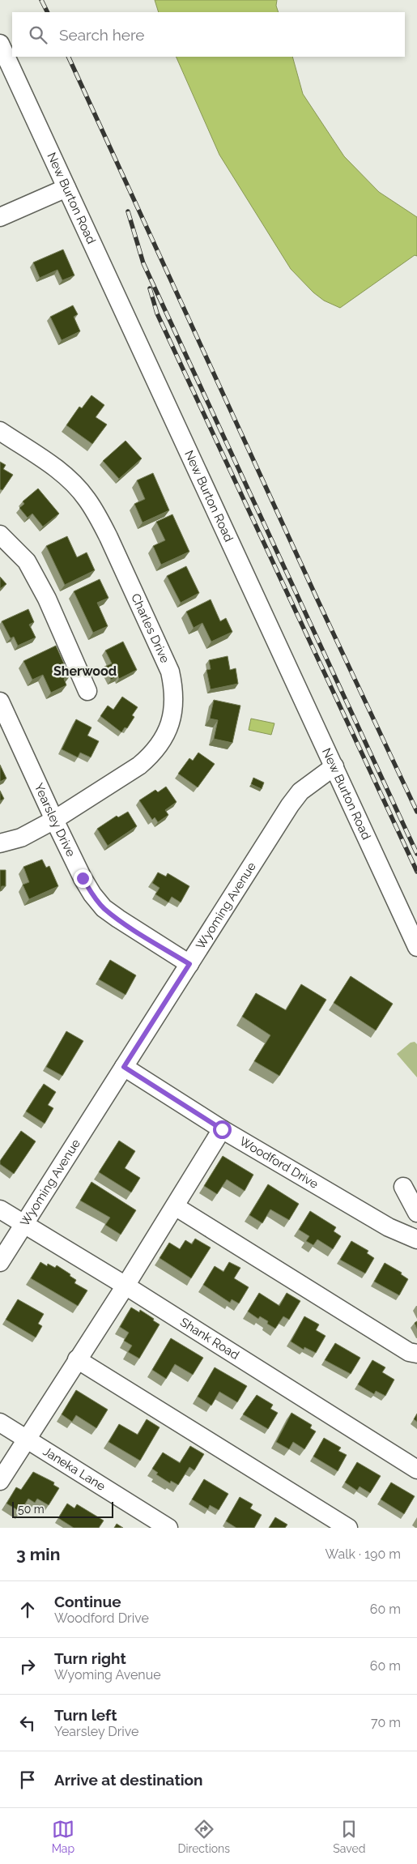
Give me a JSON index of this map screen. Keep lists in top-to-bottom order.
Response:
{
  "streets": {
    "street": [
      "New Burton Road",
      "Charles Drive",
      "Yearsley Drive",
      "Wyoming Avenue",
      "Woodford Drive",
      "Shank Road",
      "Janeka Lane"
    ]
  },
  "crossings": [
    ["New Burton Road", "Wyoming Avenue"],
    ["Charles Drive", "Yearsley Drive"],
    ["Yearsley Drive", "Wyoming Avenue"],
    ["Wyoming Avenue", "Woodford Drive"],
    ["Wyoming Avenue", "Shank Road"]
  ],
  "districts": ["Sherwood"],
  "scale_bar": "50 m",
  "page": {
    "search": "Search here",
    "scale": "50 m",
    "heading": ["3 min", "Walk · 190 m"],
    "list": [
      ["Continue", "Woodford Drive", "60 m"],
      ["Turn right", "Wyoming Avenue", "60 m"],
      ["Turn left", "Yearsley Drive", "70 m"],
      "Arrive at destination"
    ],
    "nav": ["Map", "Directions", "Saved"]
  }
}
